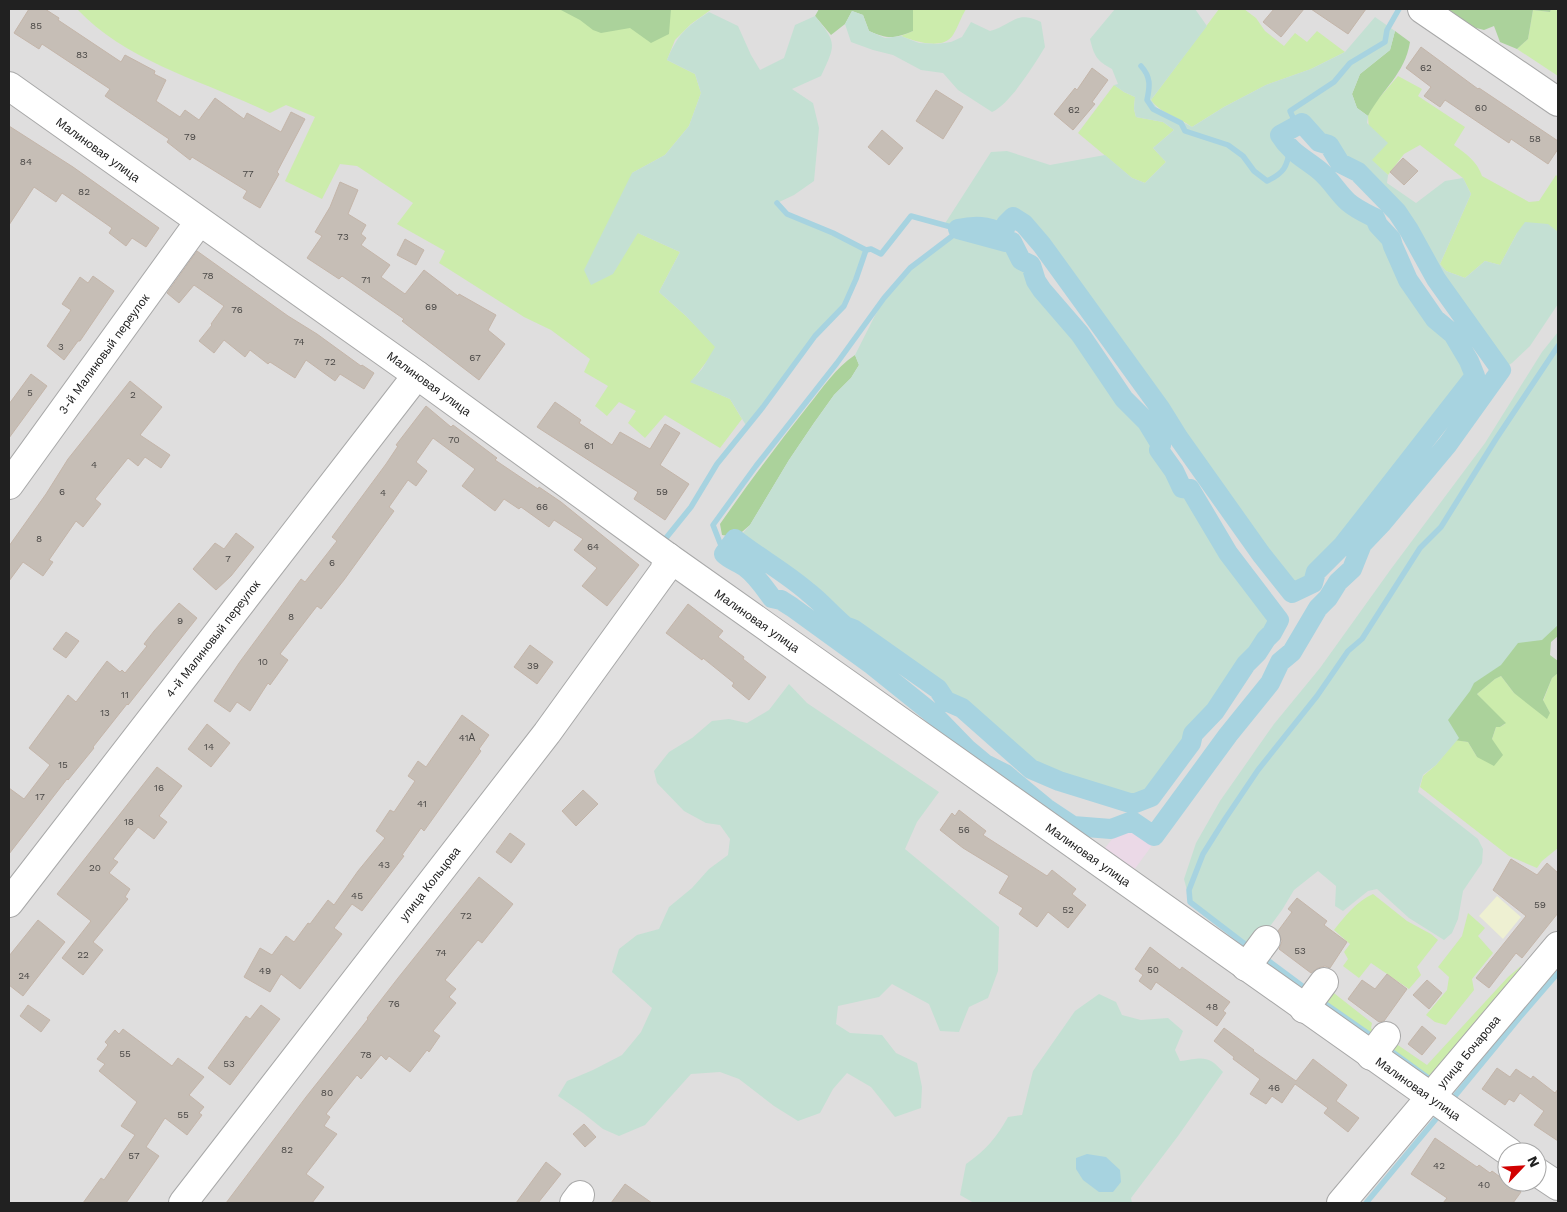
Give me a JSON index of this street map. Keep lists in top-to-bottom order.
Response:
{
  "streets": {
    "street": [
      "Малиновая улица",
      "3-й Малиновый переулок",
      "4-й Малиновый переулок",
      "улица Кольцова",
      "улица Бочарова"
    ]
  },
  "crossings": [
    ["Малиновая улица", "3-й Малиновый переулок"],
    ["Малиновая улица", "4-й Малиновый переулок"],
    ["Малиновая улица", "улица Кольцова"],
    ["Малиновая улица", "улица Бочарова"]
  ],
  "house_numbers": [
    "85",
    "83",
    "62",
    "60",
    "62",
    "79",
    "58",
    "84",
    "77",
    "82",
    "73",
    "78",
    "71",
    "69",
    "76",
    "74",
    "3",
    "67",
    "72",
    "5",
    "2",
    "70",
    "61",
    "4",
    "6",
    "59",
    "4",
    "66",
    "8",
    "64",
    "7",
    "6",
    "8",
    "9",
    "10",
    "39",
    "11",
    "13",
    "41А",
    "14",
    "15",
    "16",
    "17",
    "41",
    "18",
    "56",
    "43",
    "20",
    "45",
    "59",
    "52",
    "72",
    "53",
    "74",
    "22",
    "50",
    "49",
    "24",
    "76",
    "48",
    "55",
    "78",
    "53",
    "46",
    "80",
    "55",
    "82",
    "57",
    "42",
    "40"
  ],
  "north": "top right"
}
